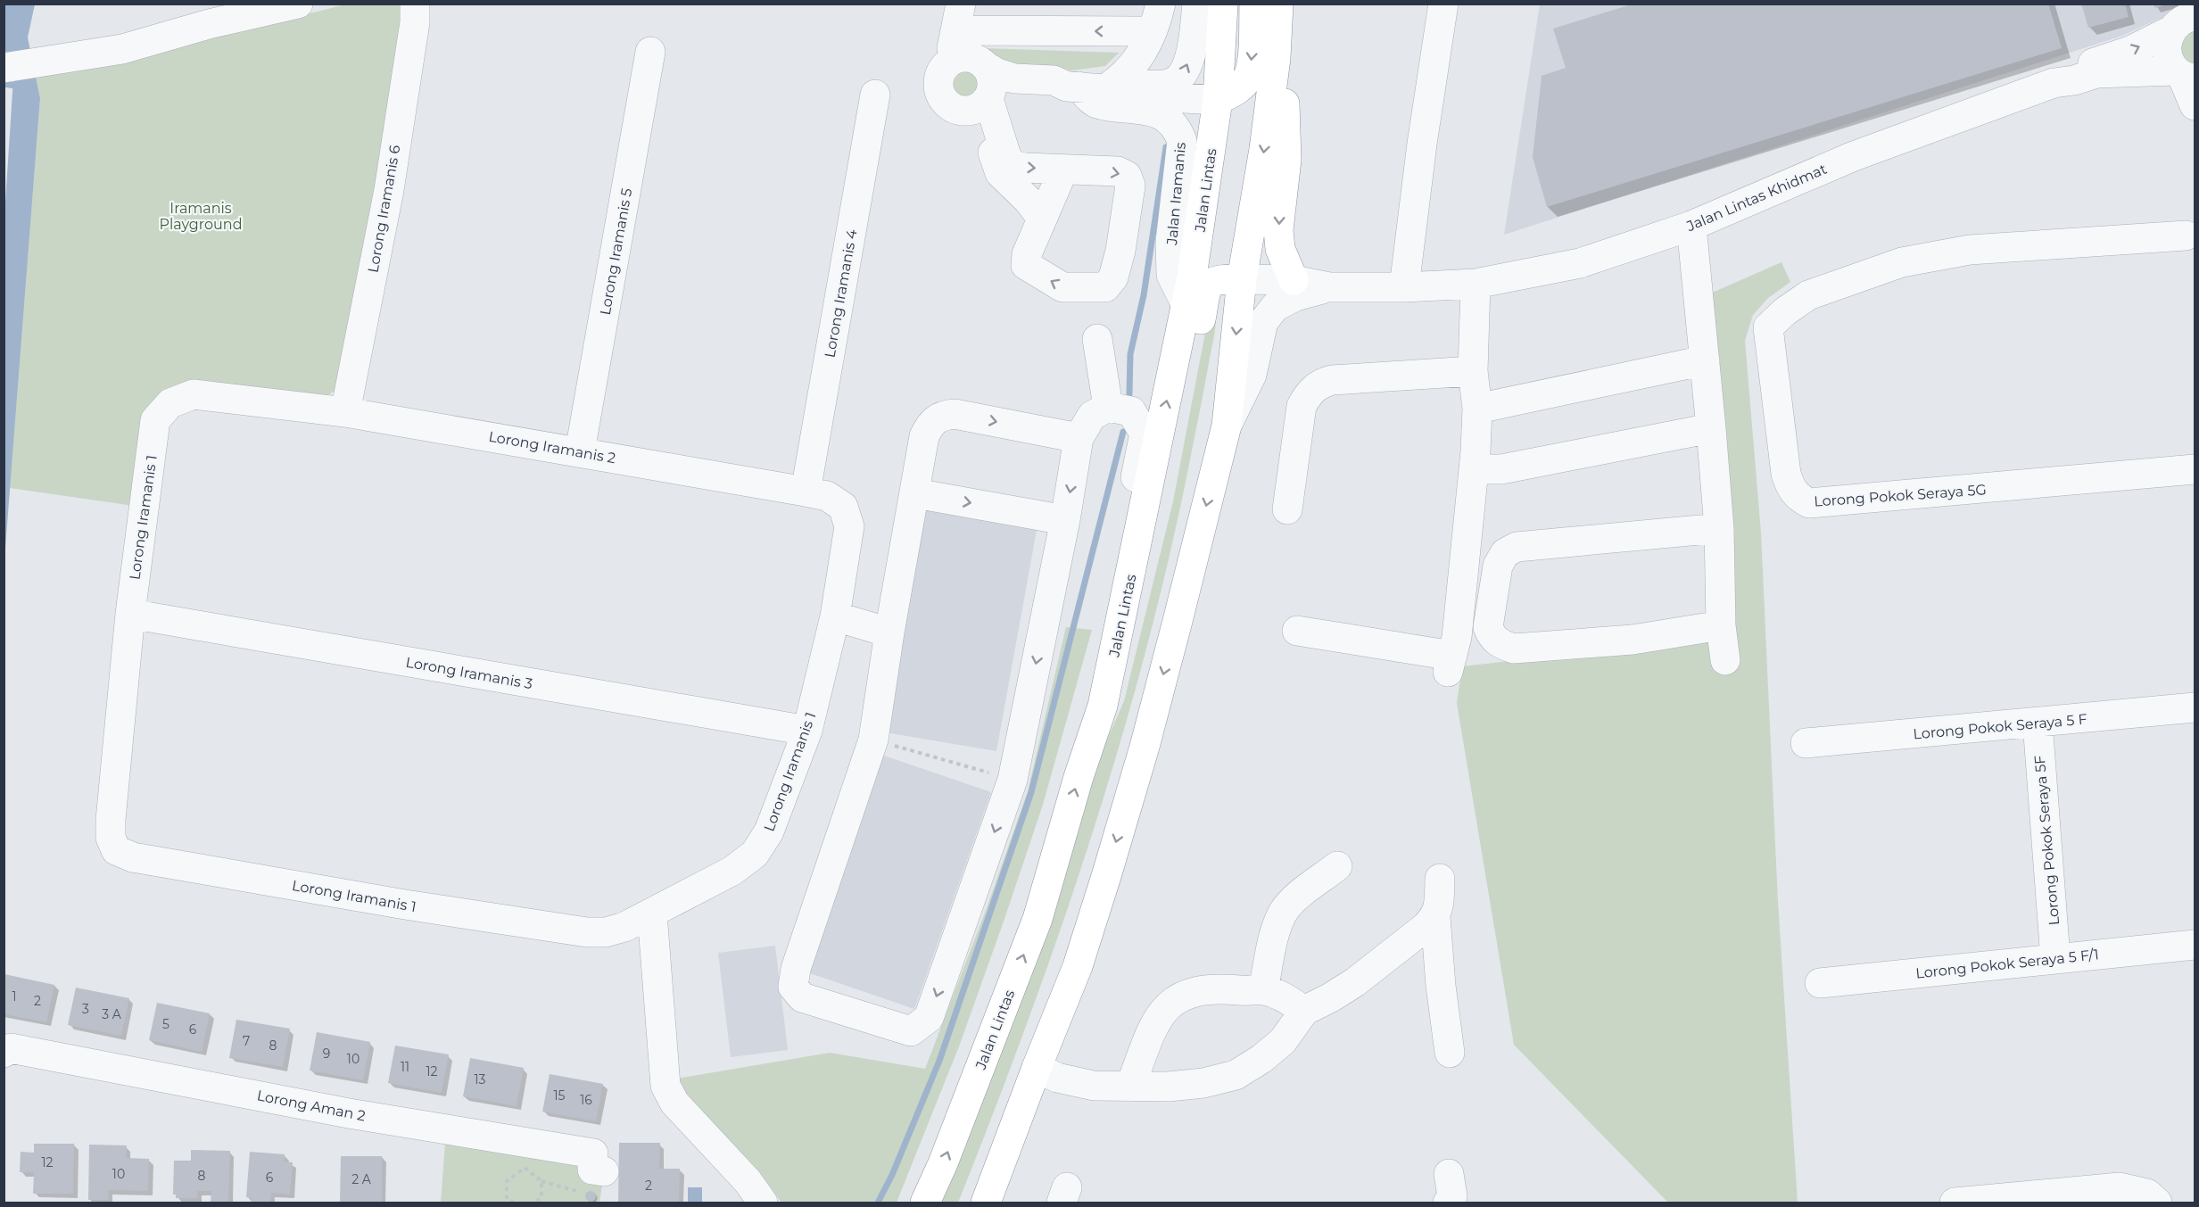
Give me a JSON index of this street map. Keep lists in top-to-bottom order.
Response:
{
  "streets": {
    "highway": ["Jalan Lintas"],
    "street": [
      "Jalan Iramanis",
      "Jalan Lintas Khidmat",
      "Lorong Iramanis 6",
      "Lorong Iramanis 5",
      "Lorong Iramanis 4",
      "Lorong Iramanis 2",
      "Lorong Pokok Seraya 5G",
      "Lorong Iramanis 1",
      "Lorong Iramanis 3",
      "Lorong Pokok Seraya 5 F",
      "Lorong Pokok Seraya 5F",
      "Lorong Pokok Seraya 5 F/1",
      "Lorong Aman 2"
    ]
  },
  "crossings": [
    ["Jalan Lintas", "Jalan Iramanis"],
    ["Lorong Iramanis 6", "Lorong Iramanis 2"],
    ["Lorong Iramanis 5", "Lorong Iramanis 2"],
    ["Lorong Iramanis 4", "Lorong Iramanis 2"],
    ["Lorong Iramanis 2", "Lorong Iramanis 1"],
    ["Lorong Iramanis 1", "Lorong Iramanis 3"],
    ["Lorong Pokok Seraya 5 F", "Lorong Pokok Seraya 5F"],
    ["Lorong Pokok Seraya 5F", "Lorong Pokok Seraya 5 F/1"]
  ],
  "parks": ["Iramanis Playground"],
  "house_numbers": [
    "1",
    "2",
    "3",
    "3 A",
    "5",
    "6",
    "7",
    "8",
    "9",
    "10",
    "11",
    "12",
    "13",
    "15",
    "16",
    "12",
    "10",
    "8",
    "6",
    "2 A",
    "2"
  ]
}
